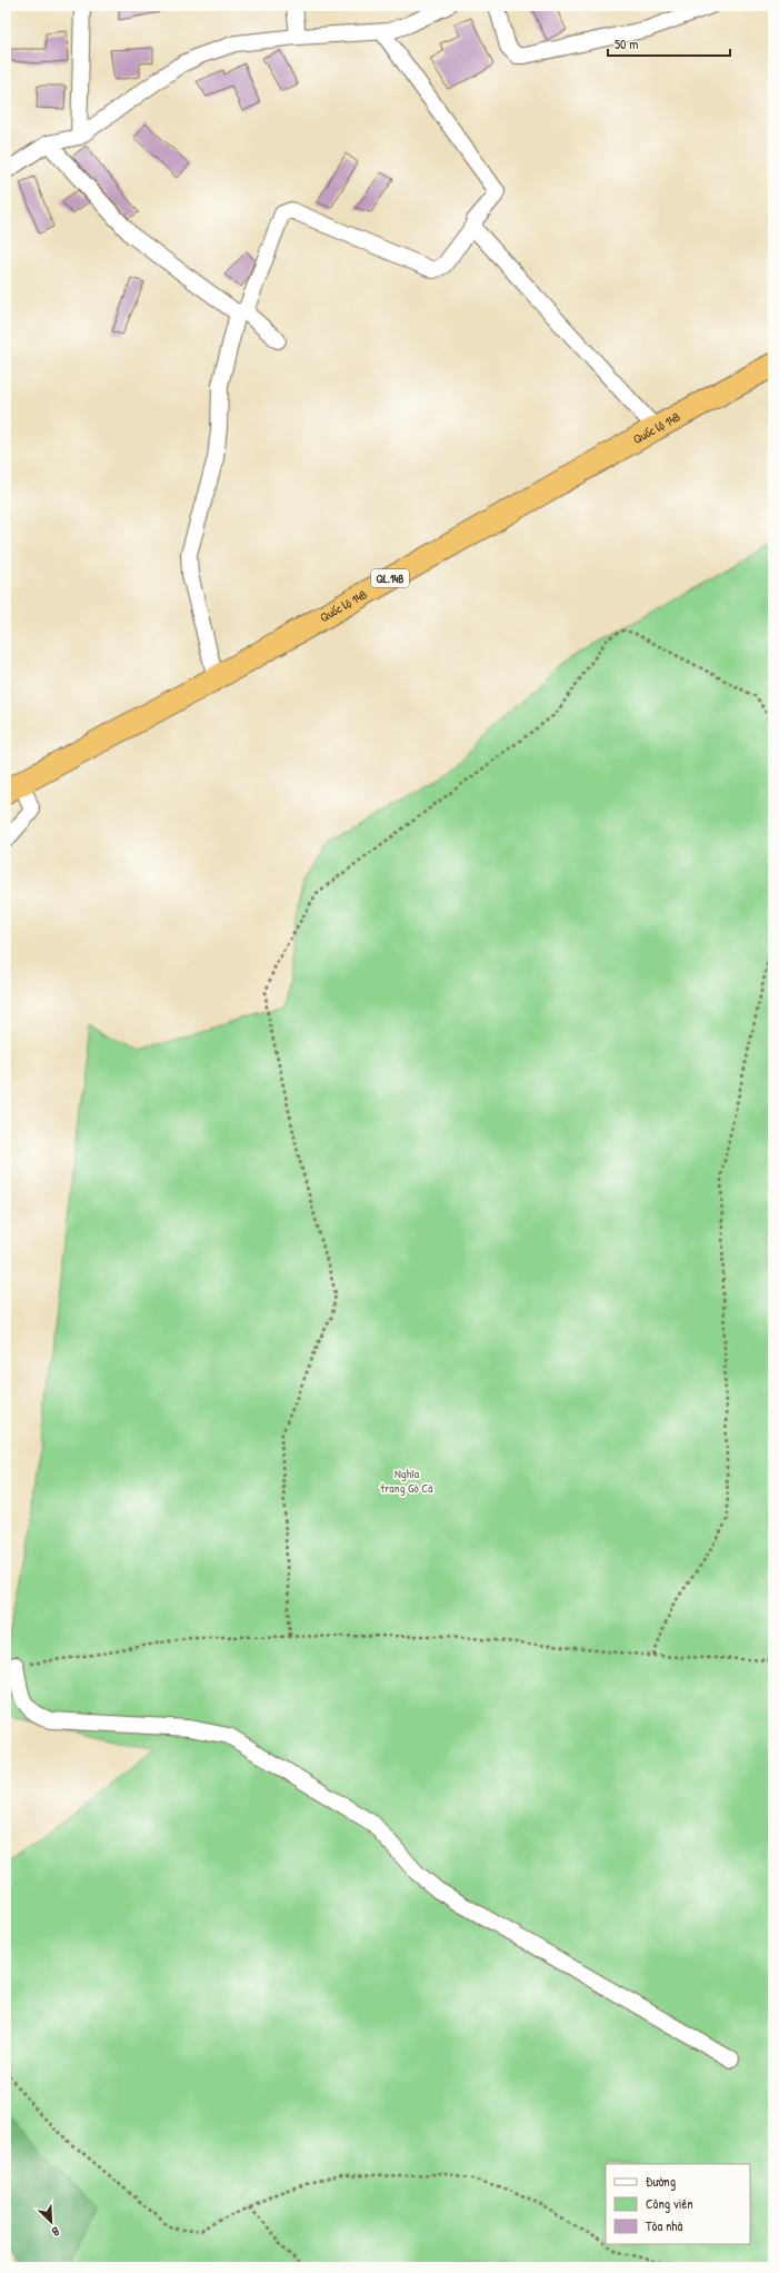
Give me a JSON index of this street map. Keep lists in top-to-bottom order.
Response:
{
  "streets": {
    "highway": ["Quốc lộ 14B", "QL.14B"]
  },
  "parks": ["Nghĩa trang Gò Cà"],
  "legend": ["Đường", "Công viên", "Tòa nhà"],
  "scale_bar": "50 m",
  "north": "bottom right"
}
